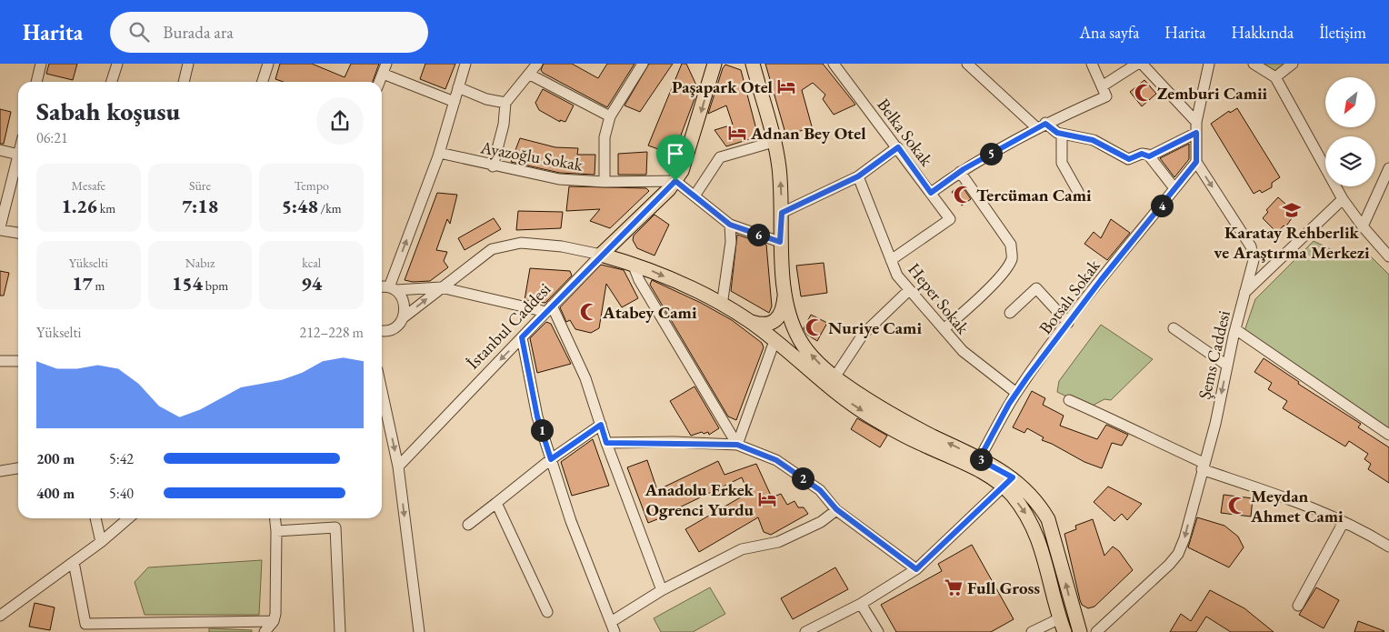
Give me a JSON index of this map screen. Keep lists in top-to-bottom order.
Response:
{
  "streets": {
    "main road": ["İstanbul Caddesi"],
    "street": [
      "Belka Sokak",
      "Ayazoğlu Sokak",
      "Botsalı Sokak",
      "Heper Sokak",
      "Şems Caddesi"
    ]
  },
  "crossings": [
    ["Belka Sokak", "Heper Sokak"],
    ["Ayazoğlu Sokak", "İstanbul Caddesi"],
    ["Botsalı Sokak", "Heper Sokak"],
    ["Botsalı Sokak", "Şems Caddesi"]
  ],
  "one_way": ["İstanbul Caddesi", "Şems Caddesi"],
  "places": {
    "hotel": ["Paşapark Otel", "Adnan Bey Otel", "Anadolu Erkek Ogrenci Yurdu"],
    "mosque": [
      "Zemburi Camii",
      "Tercüman Cami",
      "Atabey Cami",
      "Nuriye Cami",
      "Meydan Ahmet Cami"
    ],
    "school or university": ["Karatay Rehberlik ve Araştırma Merkezi"],
    "supermarket": ["Full Gross"]
  },
  "north": "bottom left",
  "page": {
    "header": "Harita",
    "search": "Burada ara",
    "nav": [
      "Ana sayfa",
      "Harita",
      "Hakkında",
      "İletişim"
    ],
    "heading": ["Sabah koşusu", "06:21"],
    "pins": [
      "5",
      "4",
      "6",
      "1",
      "3",
      "2"
    ],
    "stats": [
      ["Mesafe", "1.26 km"],
      ["Süre", "7:18"],
      ["Tempo", "5:48 /km"],
      ["Yükselti", "17 m"],
      ["Nabız", "154 bpm"],
      ["kcal", "94"]
    ],
    "chart": ["Yükselti", "212–228 m"],
    "list": [
      {
        "name": "200 m",
        "note": "5:42"
      },
      {
        "name": "400 m",
        "note": "5:40"
      }
    ]
  }
}
